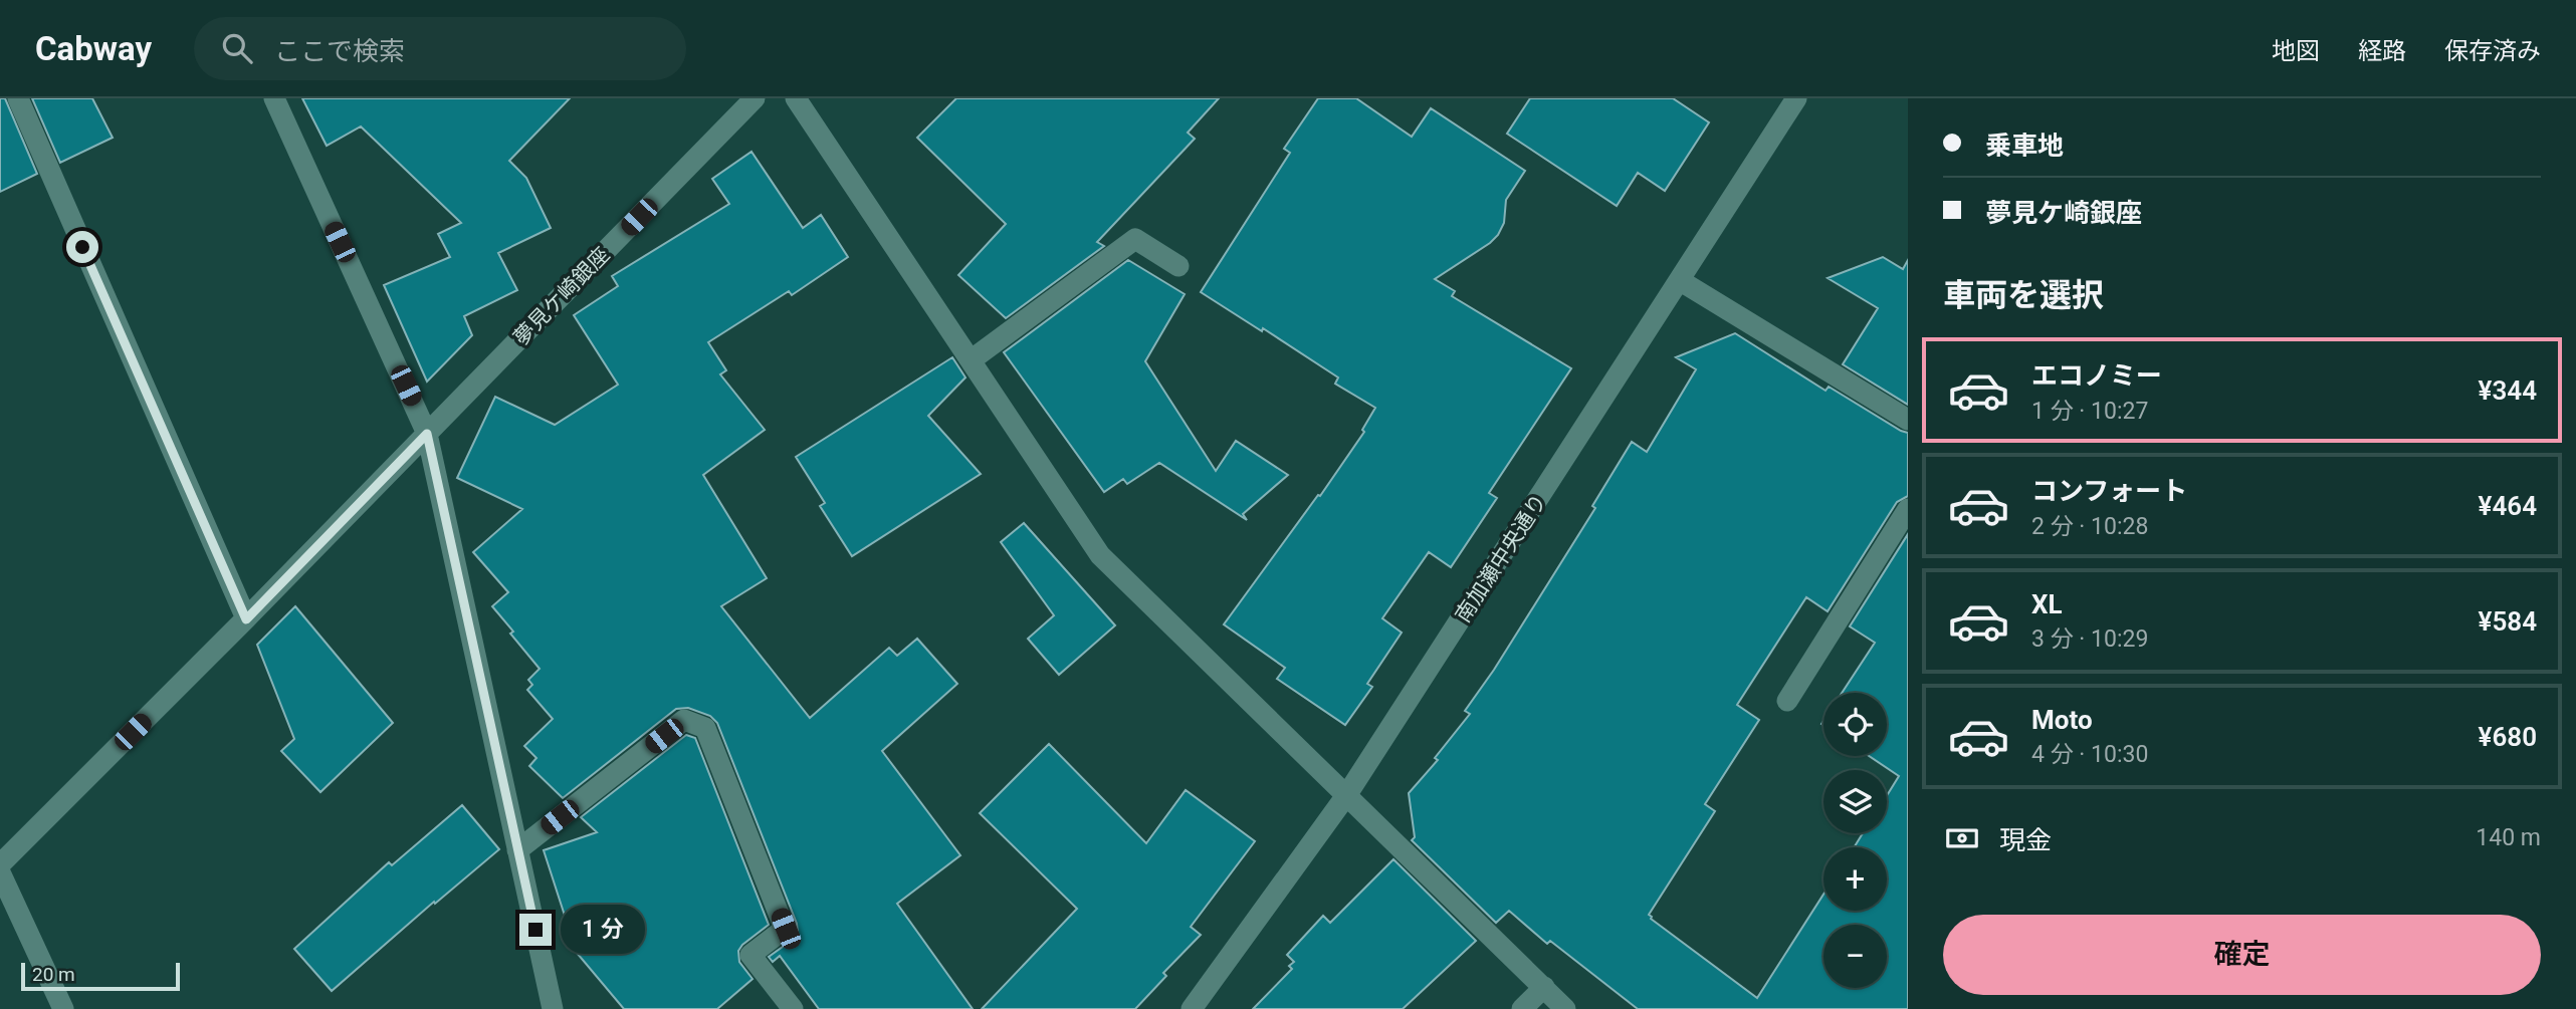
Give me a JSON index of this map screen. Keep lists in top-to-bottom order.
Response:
{
  "streets": {
    "street": ["夢見ケ崎銀座", "南加瀬中央通り"]
  },
  "scale_bar": "20 m",
  "page": {
    "header": "Cabway",
    "search": "ここで検索",
    "nav": ["地図", "経路", "保存済み"],
    "banner": ["乗車地", "夢見ケ崎銀座"],
    "heading": "車両を選択",
    "list": [
      {
        "name": "エコノミー",
        "note": "1 分 · 10:27",
        "value": "¥344"
      },
      {
        "name": "コンフォート",
        "note": "2 分 · 10:28",
        "value": "¥464"
      },
      {
        "name": "XL",
        "note": "3 分 · 10:29",
        "value": "¥584"
      },
      {
        "name": "Moto",
        "note": "4 分 · 10:30",
        "value": "¥680"
      }
    ],
    "map_buttons": ["+", "−"],
    "pay": ["現金", "140 m"],
    "buttons": "確定",
    "bubble": "1 分",
    "scale": "20 m"
  }
}
